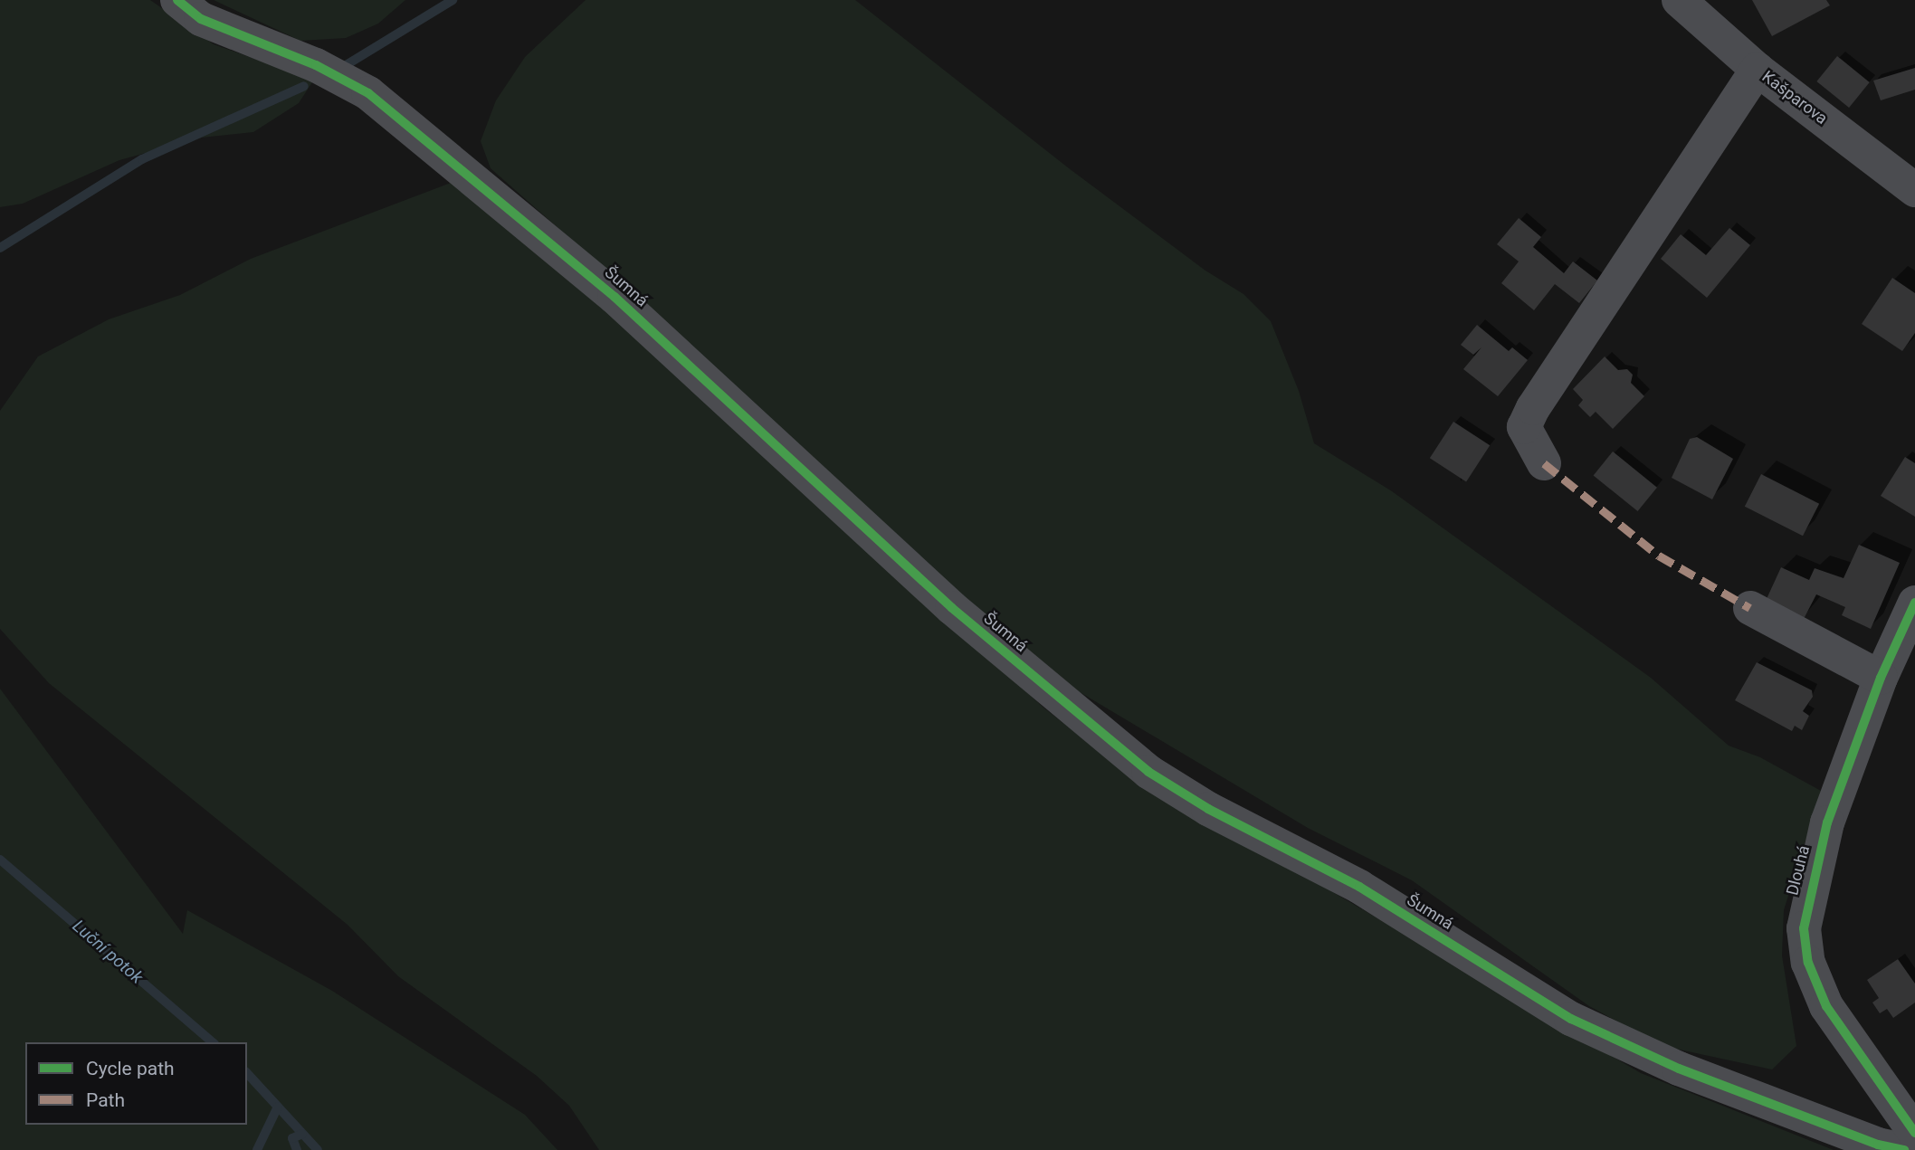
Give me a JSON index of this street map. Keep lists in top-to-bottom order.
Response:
{
  "streets": {
    "street": ["Kašparova", "Šumná", "Dlouhá"]
  },
  "water": ["Luční potok"],
  "legend": ["Cycle path", "Path"]
}
